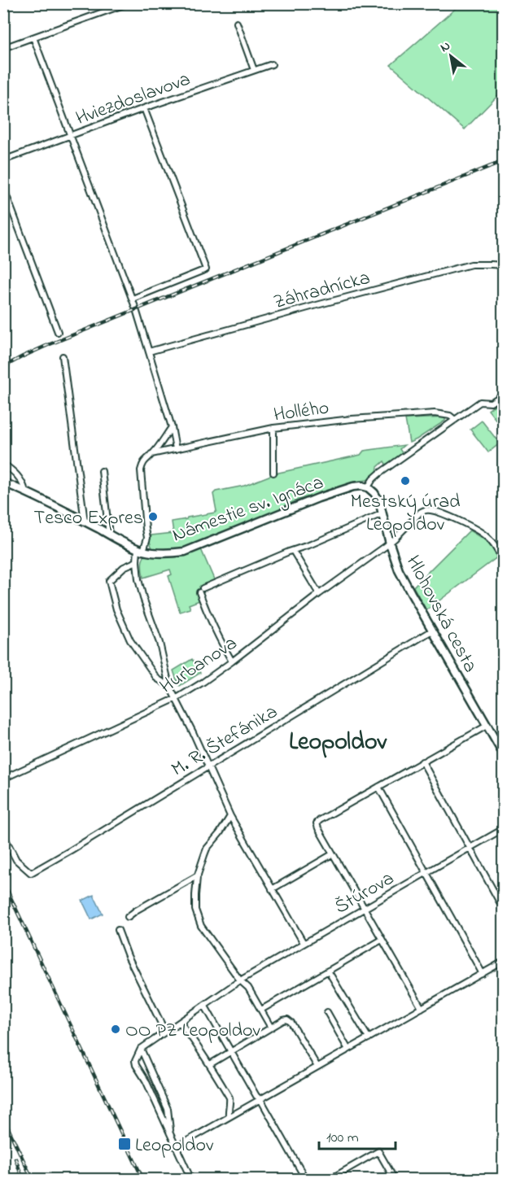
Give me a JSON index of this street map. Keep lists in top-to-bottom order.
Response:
{
  "streets": {
    "street": [
      "Hviezdoslavova",
      "Záhradnícka",
      "Hollého",
      "Námestie sv. Ignáca",
      "Hlohovská cesta",
      "Hurbanova",
      "M. R. Štefánika",
      "Štúrova"
    ]
  },
  "crossings": [
    ["Námestie sv. Ignáca", "Hlohovská cesta"],
    ["Hlohovská cesta", "Hurbanova"],
    ["Hlohovská cesta", "M. R. Štefánika"]
  ],
  "districts": ["Leopoldov"],
  "places": {
    "other": ["Mestský úrad Leopoldov", "Tesco Expres", "OO PZ Leopoldov"],
    "transit": ["Leopoldov"]
  },
  "scale_bar": "100 m",
  "north": "top left"
}
